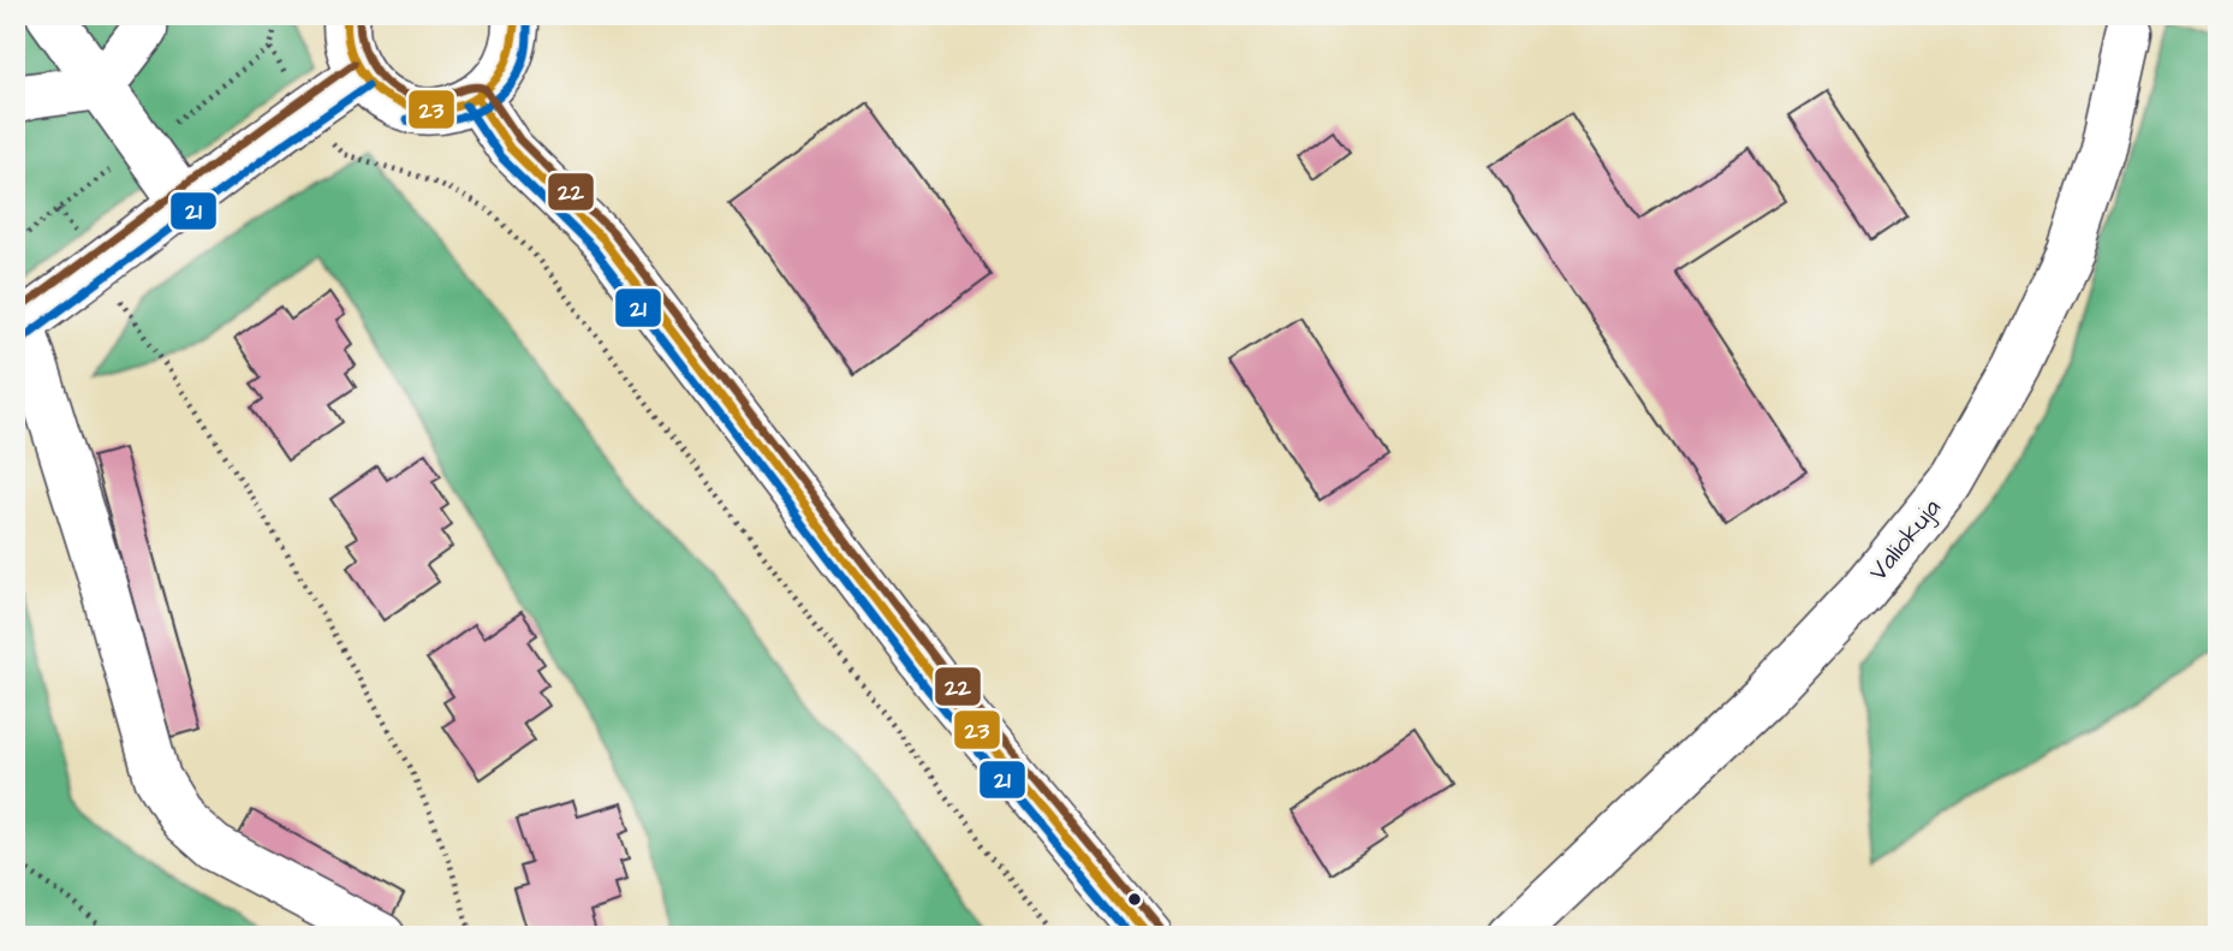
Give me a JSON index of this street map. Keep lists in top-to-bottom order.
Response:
{
  "streets": {
    "street": ["Valiokuja"]
  },
  "lines": ["transit line 23", "transit line 21", "transit line 22"]
}
